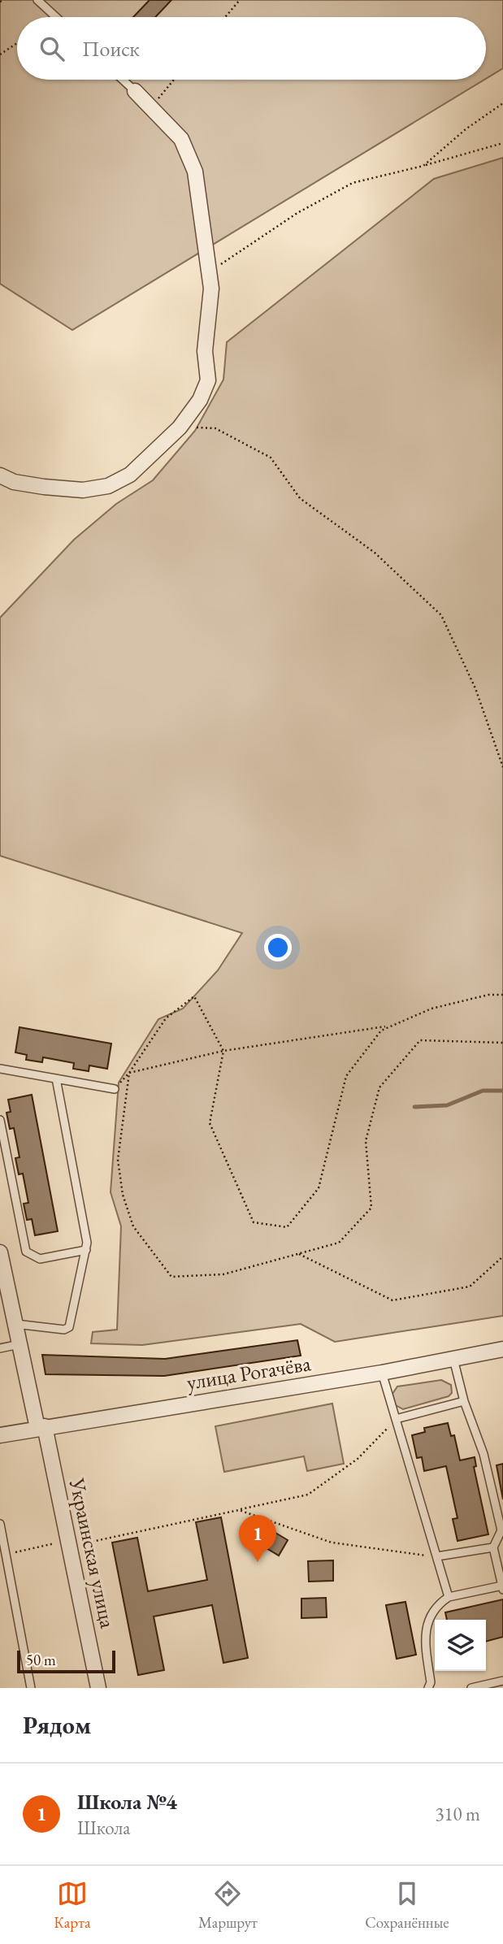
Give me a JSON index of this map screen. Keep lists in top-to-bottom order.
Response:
{
  "streets": {
    "street": ["улица Рогачёва", "Украинская улица"]
  },
  "crossings": [
    ["улица Рогачёва", "Украинская улица"]
  ],
  "scale_bar": "50 m",
  "page": {
    "search": "Поиск",
    "pins": "1",
    "scale": "50 m",
    "heading": "Рядом",
    "list": [
      {
        "mark": "1",
        "name": "Школа №4",
        "note": "Школа",
        "value": "310 m"
      }
    ],
    "nav": ["Карта", "Маршрут", "Сохранённые"]
  }
}
